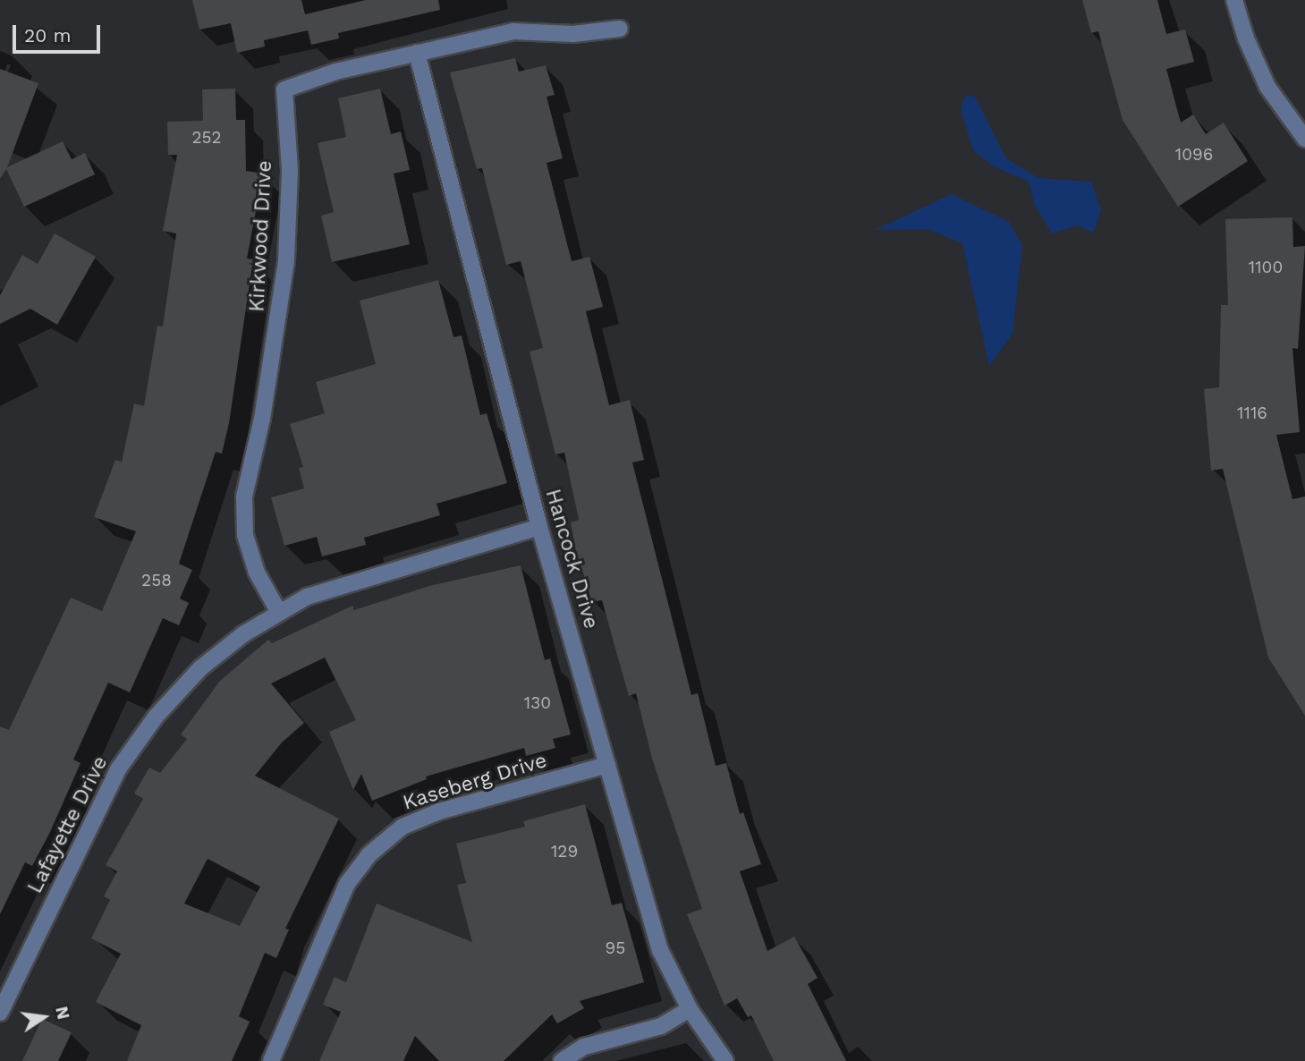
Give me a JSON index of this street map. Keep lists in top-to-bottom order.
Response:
{
  "streets": {
    "street": [
      "Kirkwood Drive",
      "Hancock Drive",
      "Kaseberg Drive",
      "Lafayette Drive"
    ]
  },
  "crossings": [
    ["Kirkwood Drive", "Hancock Drive"],
    ["Kirkwood Drive", "Lafayette Drive"],
    ["Hancock Drive", "Kaseberg Drive"],
    ["Hancock Drive", "Lafayette Drive"]
  ],
  "house_numbers": [
    "252",
    "1096",
    "1100",
    "1116",
    "258",
    "130",
    "129",
    "95"
  ],
  "scale_bar": "20 m",
  "north": "right"
}
